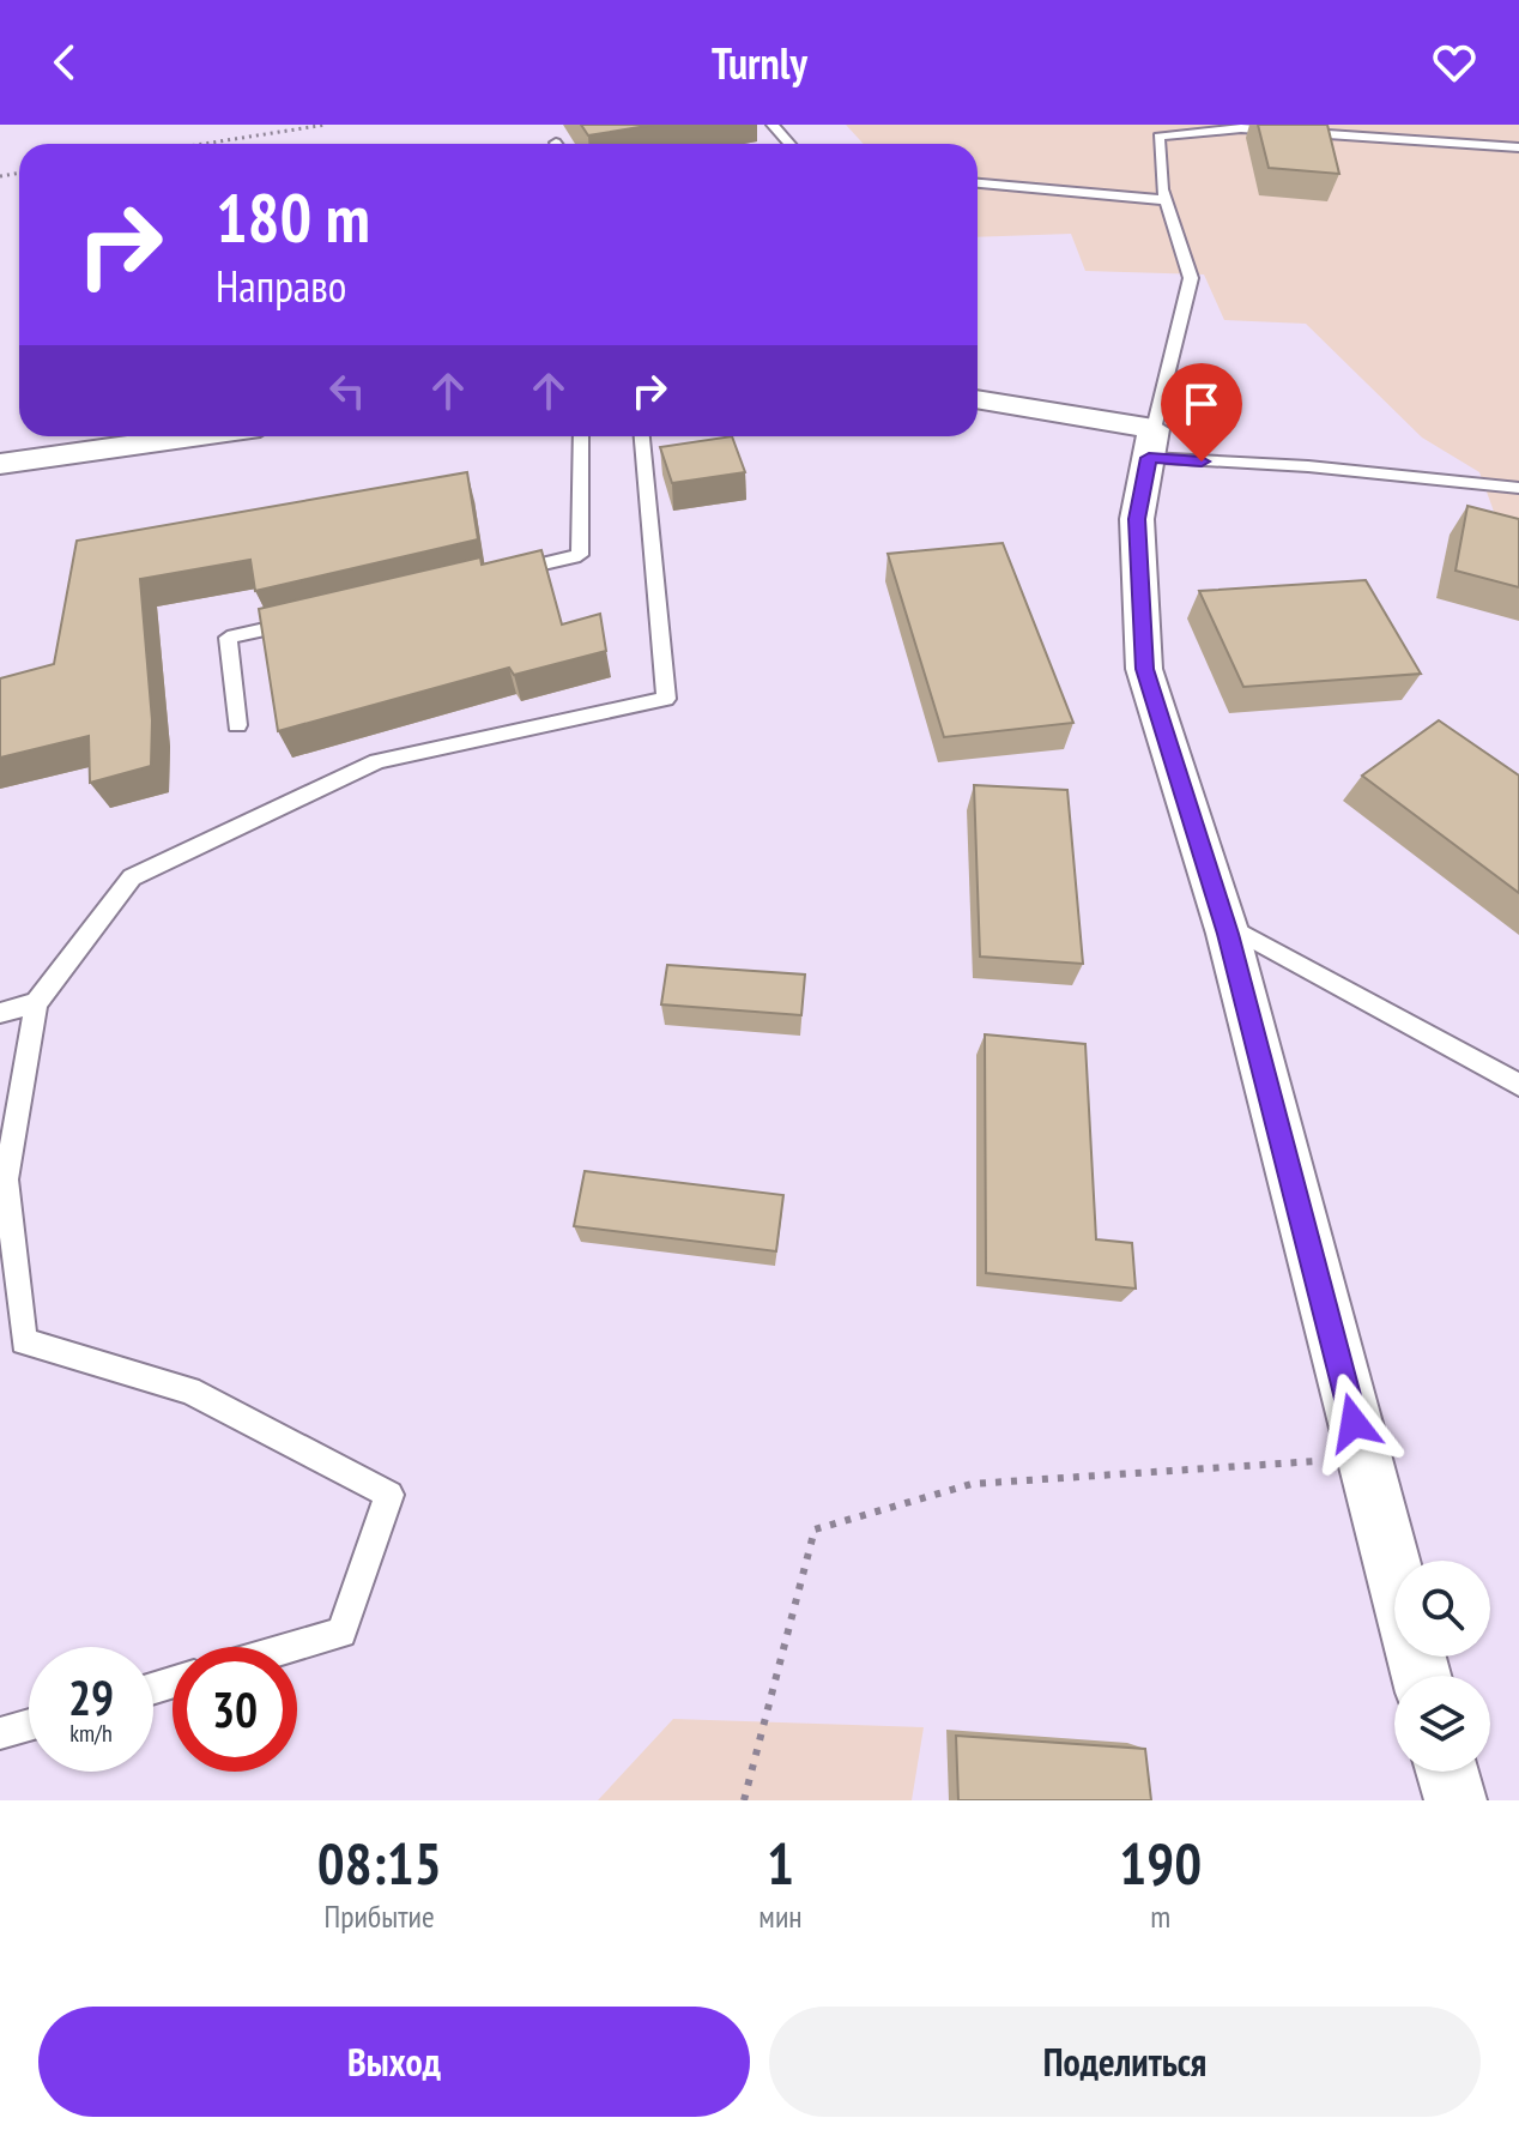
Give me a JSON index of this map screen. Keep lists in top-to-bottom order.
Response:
{
  "page": {
    "header": "Turnly",
    "turn": ["180 m", "Направо"],
    "speed": "29 km/h",
    "limit": "30",
    "eta": [
      "08:15",
      "Прибытие",
      "1",
      "мин",
      "190",
      "m"
    ],
    "buttons": ["Выход", "Поделиться"]
  }
}
